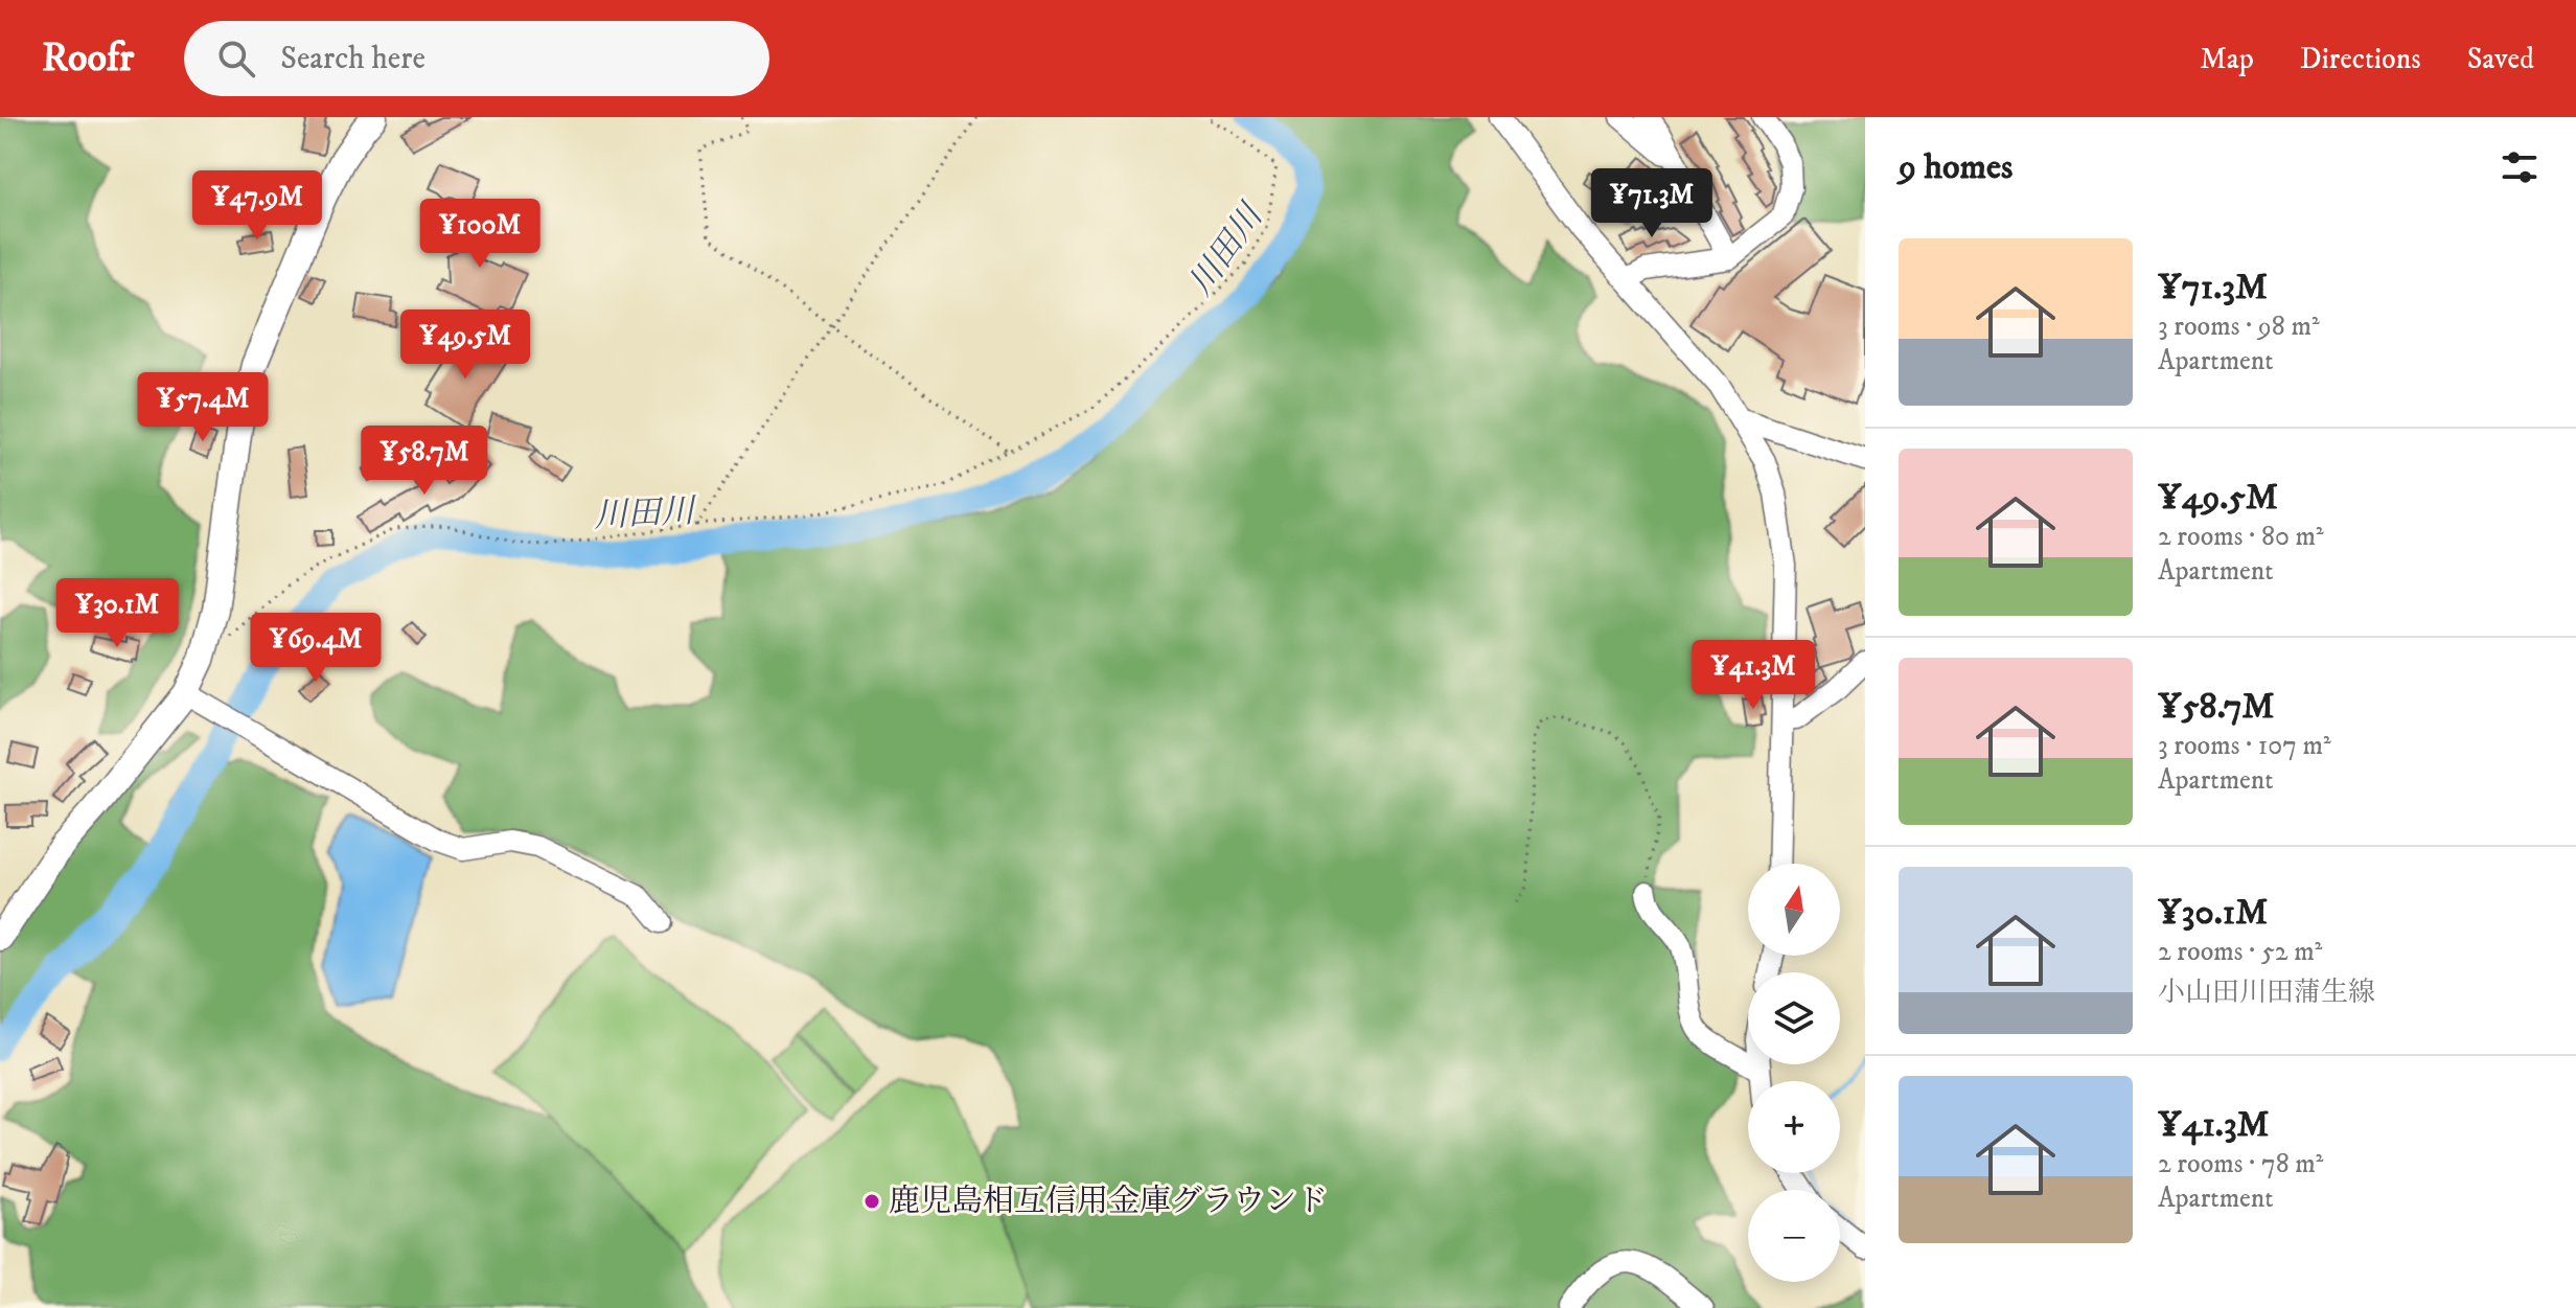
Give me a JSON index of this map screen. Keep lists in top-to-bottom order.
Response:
{
  "water": ["川田川"],
  "places": ["鹿児島相互信用金庫グラウンド"],
  "north": "top",
  "page": {
    "header": "Roofr",
    "search": "Search here",
    "nav": ["Map", "Directions", "Saved"],
    "heading": "9 homes",
    "price": [
      "¥71.3M",
      "¥47.9M",
      "¥100M",
      "¥49.5M",
      "¥57.4M",
      "¥58.7M",
      "¥30.1M",
      "¥69.4M",
      "¥41.3M"
    ],
    "list": [
      {
        "name": "¥71.3M",
        "note": "3 rooms · 98 m² · Apartment"
      },
      {
        "name": "¥49.5M",
        "note": "2 rooms · 80 m² · Apartment"
      },
      {
        "name": "¥58.7M",
        "note": "3 rooms · 107 m² · Apartment"
      },
      {
        "name": "¥30.1M",
        "note": "2 rooms · 52 m² · 小山田川田蒲生線"
      },
      {
        "name": "¥41.3M",
        "note": "2 rooms · 78 m² · Apartment"
      }
    ],
    "map_buttons": ["+", "−"]
  }
}
